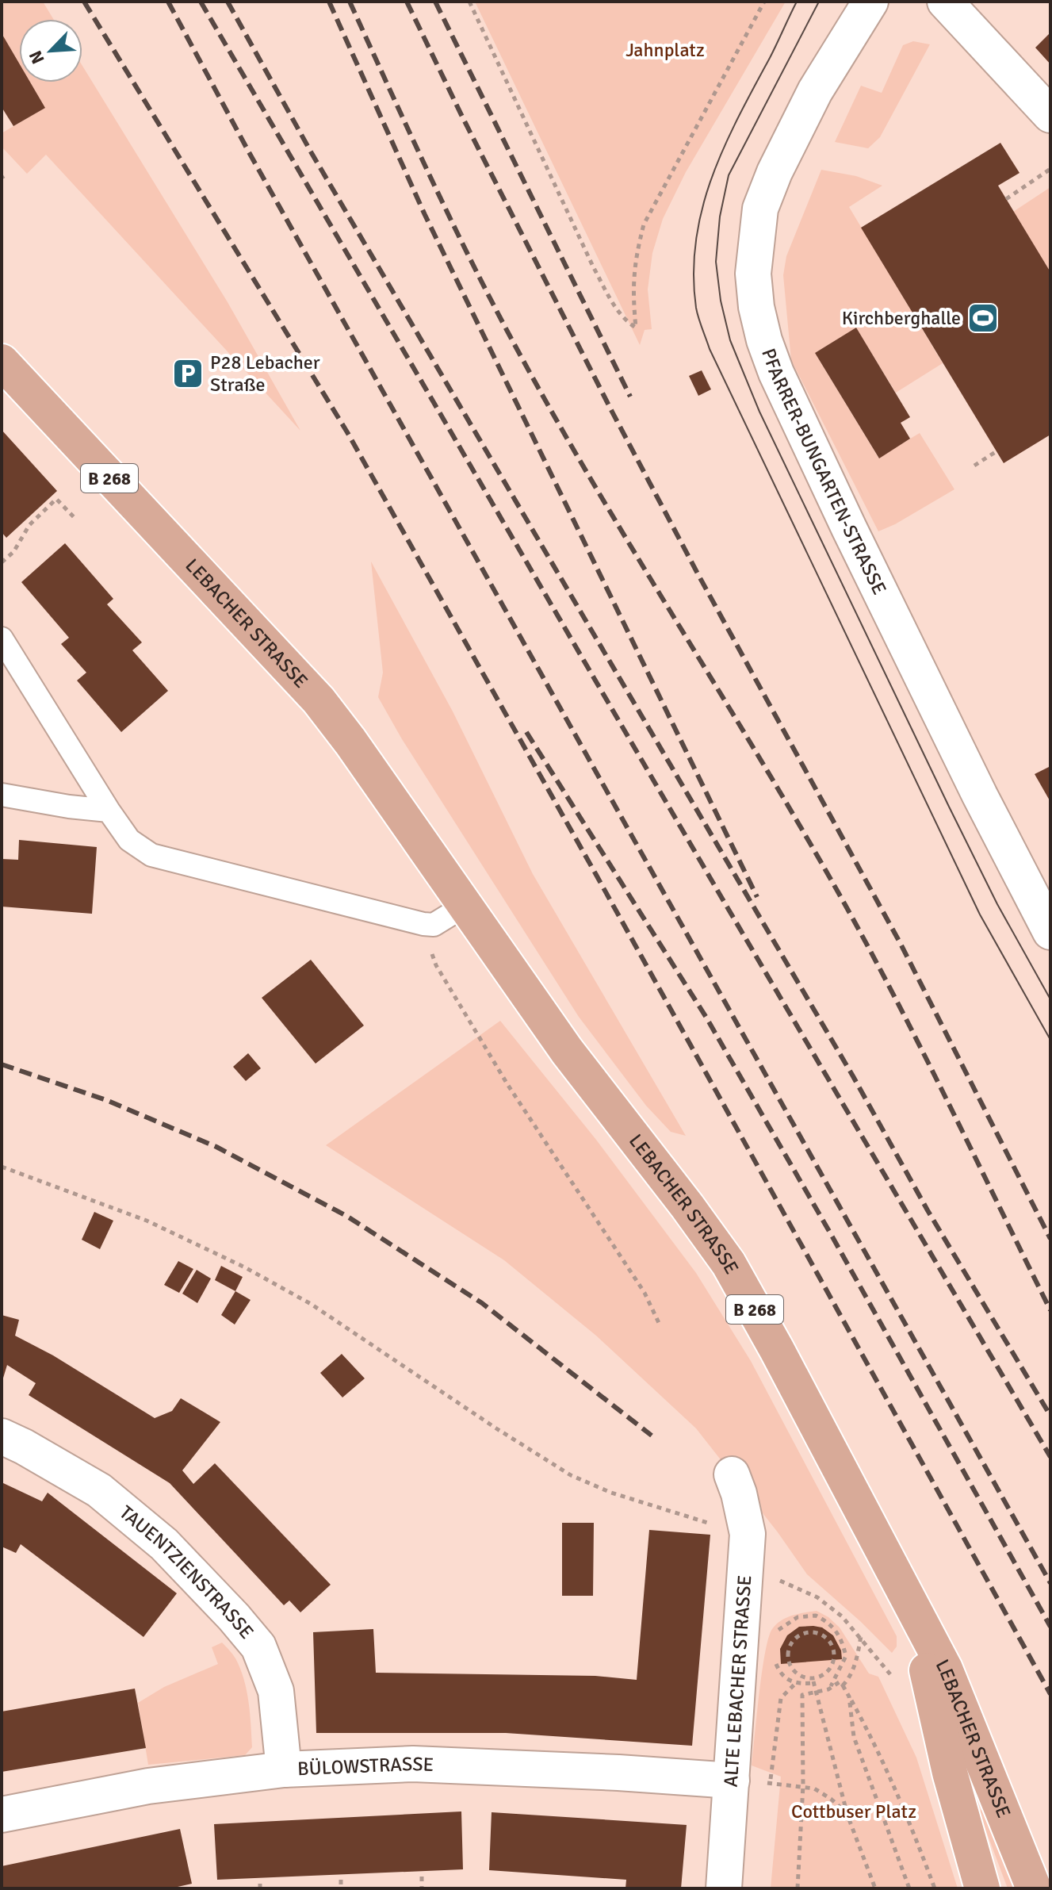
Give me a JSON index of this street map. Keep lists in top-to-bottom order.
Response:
{
  "streets": {
    "main road": ["B 268", "LEBACHER STRASSE"],
    "street": [
      "PFARRER-BUNGARTEN-STRASSE",
      "TAUENTZIENSTRASSE",
      "ALTE LEBACHER STRASSE",
      "BÜLOWSTRASSE"
    ]
  },
  "crossings": [
    ["B 268", "LEBACHER STRASSE"],
    ["TAUENTZIENSTRASSE", "BÜLOWSTRASSE"],
    ["ALTE LEBACHER STRASSE", "BÜLOWSTRASSE"]
  ],
  "parks": ["Jahnplatz", "Cottbuser Platz"],
  "places": {
    "sports": ["Kirchberghalle"],
    "parking": ["P28 Lebacher Straße"]
  },
  "north": "bottom left"
}
